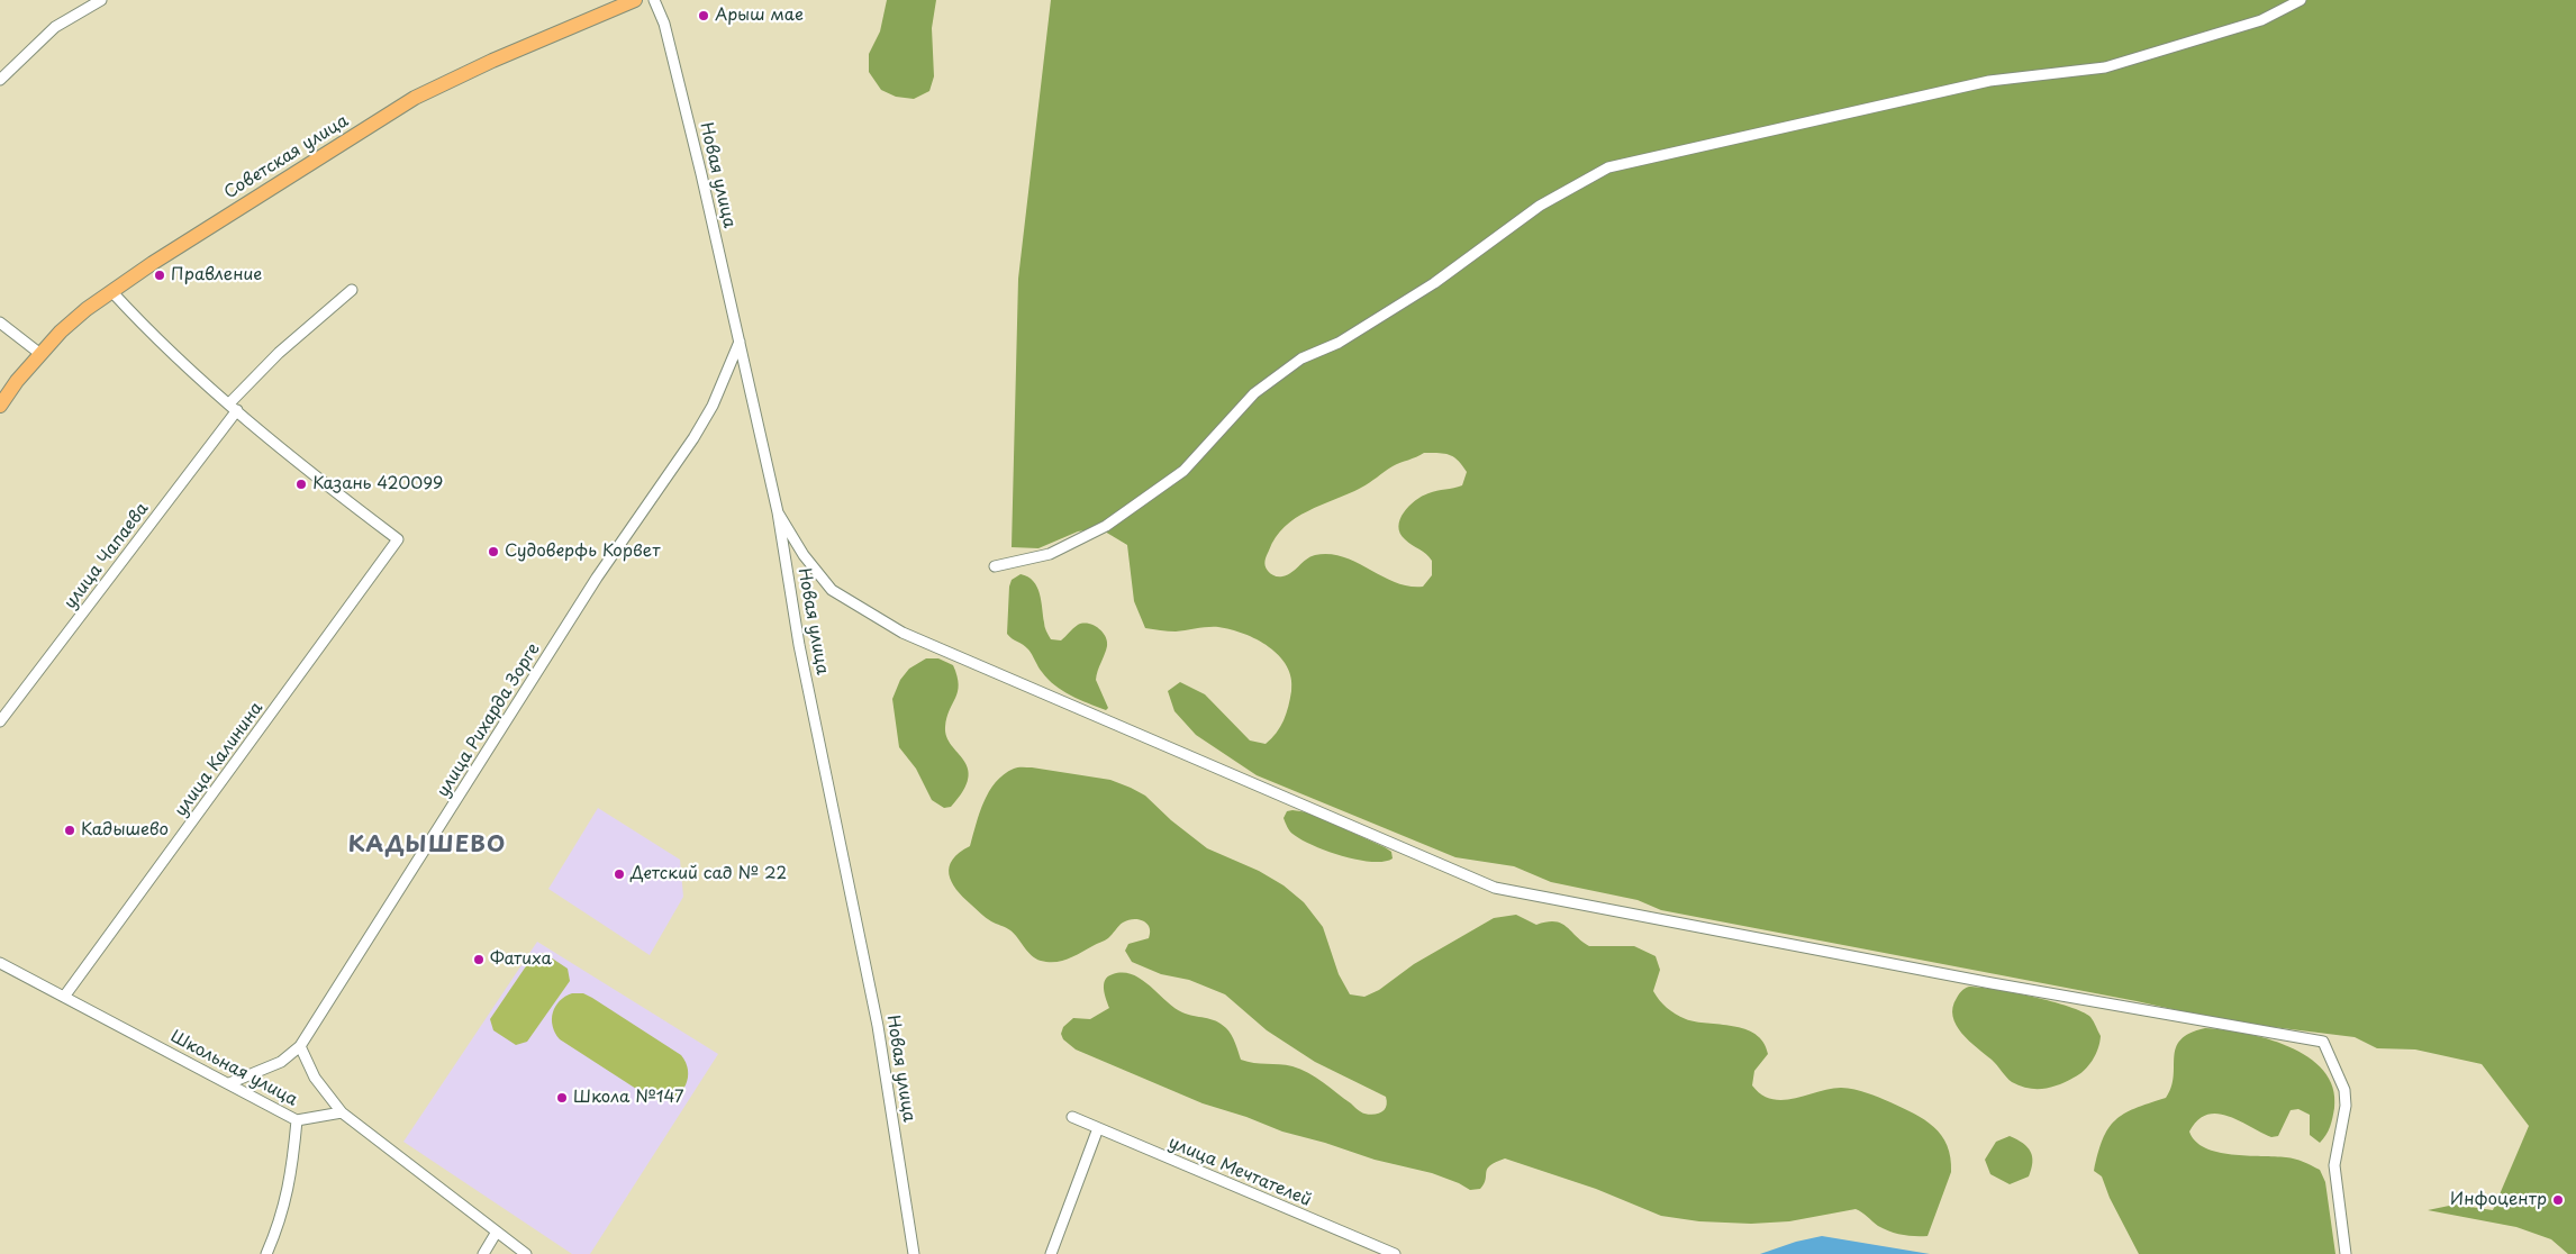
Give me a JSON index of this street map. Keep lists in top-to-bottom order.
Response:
{
  "streets": {
    "main road": ["Советская улица"],
    "street": [
      "Новая улица",
      "улица Чапаева",
      "улица Рихарда Зорге",
      "улица Калинина",
      "Школьная улица",
      "улица Мечтателей"
    ]
  },
  "crossings": [
    ["Новая улица", "улица Рихарда Зорге"],
    ["улица Чапаева", "улица Калинина"],
    ["улица Рихарда Зорге", "Школьная улица"],
    ["улица Калинина", "Школьная улица"]
  ],
  "districts": ["КАДЫШЕВО"],
  "places": [
    "Арыш мае",
    "Правление",
    "Казань 420099",
    "Судоверфь Корвет",
    "Кадышево",
    "Детский сад № 22",
    "Фатиха",
    "Школа №147",
    "Инфоцентр"
  ]
}
